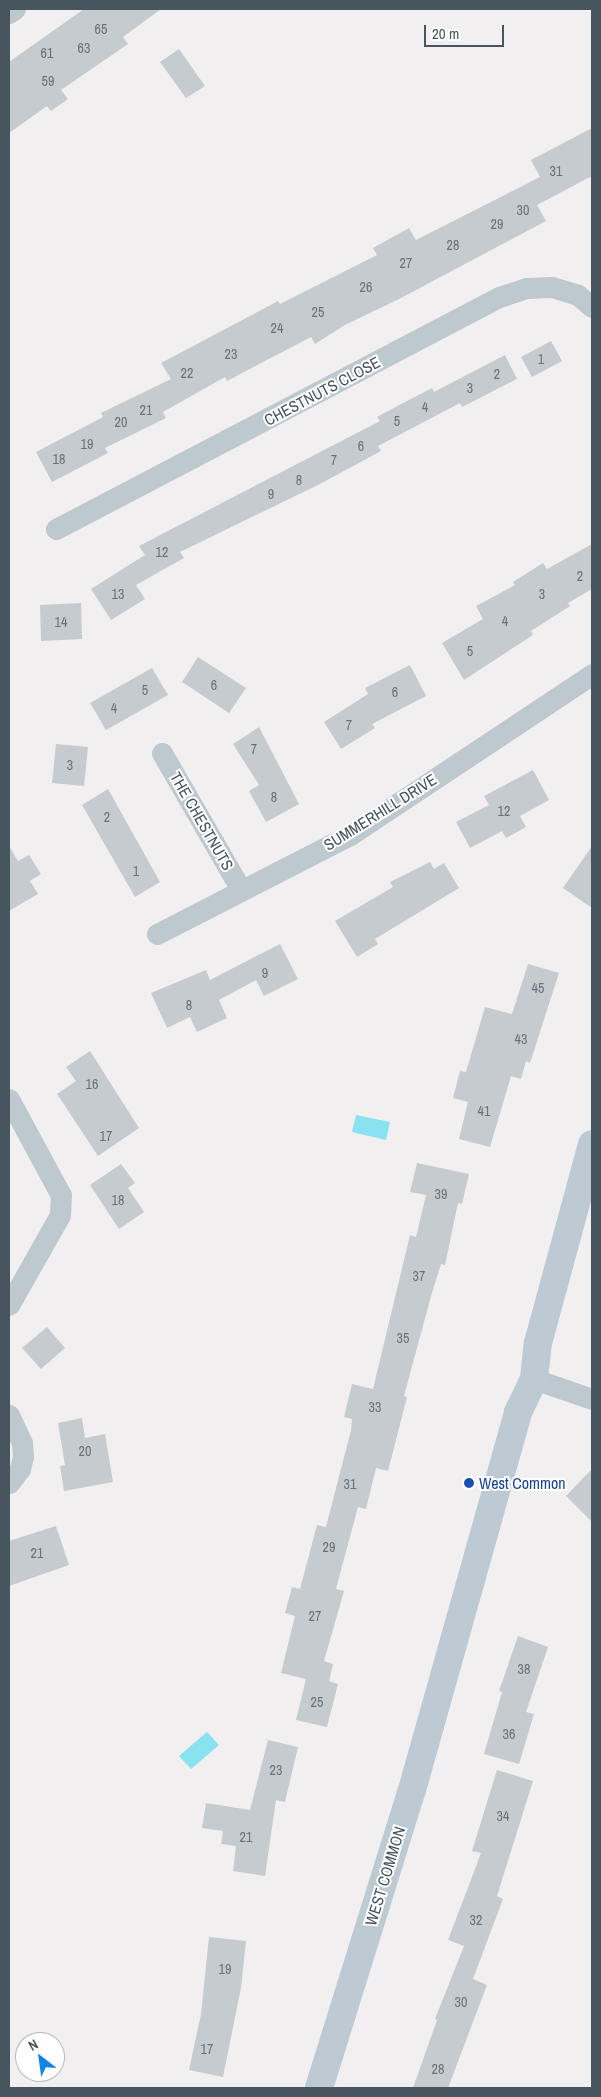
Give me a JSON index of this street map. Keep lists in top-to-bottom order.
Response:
{
  "streets": {
    "main road": ["WEST COMMON"],
    "street": ["CHESTNUTS CLOSE", "SUMMERHILL DRIVE", "THE CHESTNUTS"]
  },
  "crossings": [
    ["SUMMERHILL DRIVE", "THE CHESTNUTS"]
  ],
  "places": ["West Common"],
  "house_numbers": [
    "65",
    "63",
    "61",
    "59",
    "31",
    "30",
    "29",
    "28",
    "27",
    "26",
    "25",
    "24",
    "23",
    "1",
    "22",
    "2",
    "3",
    "4",
    "21",
    "5",
    "20",
    "19",
    "6",
    "18",
    "7",
    "8",
    "9",
    "12",
    "2",
    "13",
    "3",
    "4",
    "14",
    "5",
    "6",
    "5",
    "6",
    "4",
    "7",
    "7",
    "3",
    "8",
    "12",
    "2",
    "1",
    "9",
    "45",
    "8",
    "43",
    "16",
    "41",
    "17",
    "39",
    "18",
    "37",
    "35",
    "33",
    "20",
    "31",
    "29",
    "21",
    "27",
    "38",
    "25",
    "36",
    "23",
    "34",
    "21",
    "32",
    "19",
    "30",
    "17",
    "28"
  ],
  "scale_bar": "20 m",
  "north": "top left"
}
